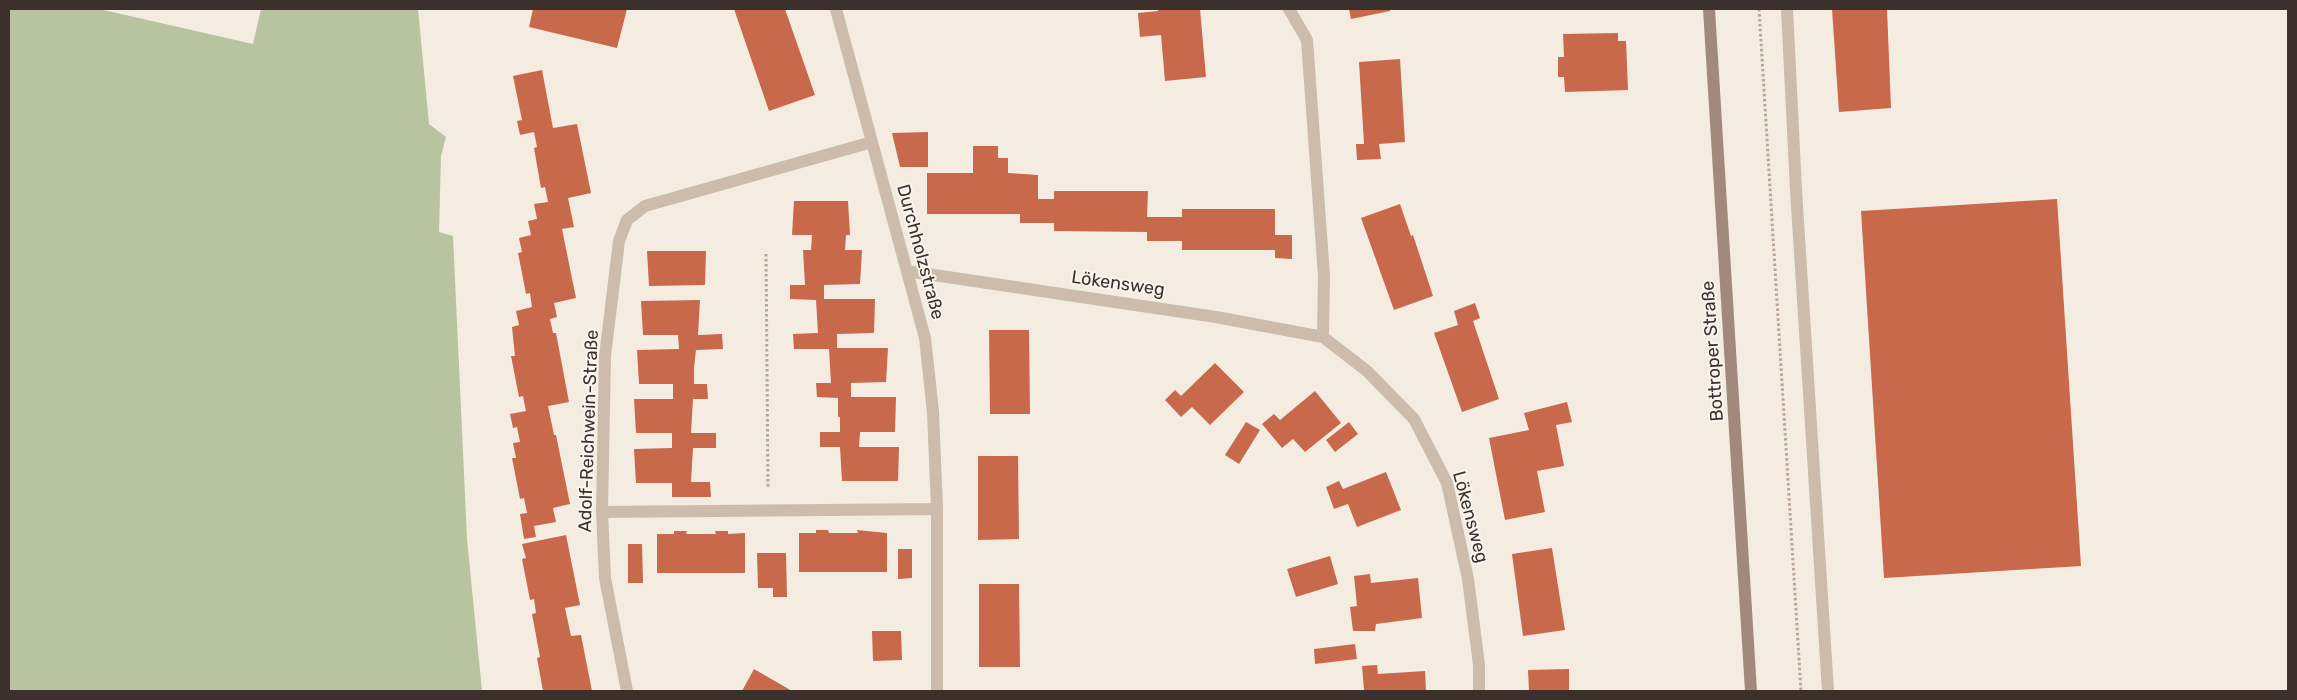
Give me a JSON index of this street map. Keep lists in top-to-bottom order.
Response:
{
  "streets": {
    "main road": ["Bottroper Straße"],
    "street": ["Durchholzstraße", "Lökensweg", "Adolf-Reichwein-Straße"]
  },
  "crossings": [
    ["Durchholzstraße", "Lökensweg"],
    ["Durchholzstraße", "Adolf-Reichwein-Straße"]
  ]
}
